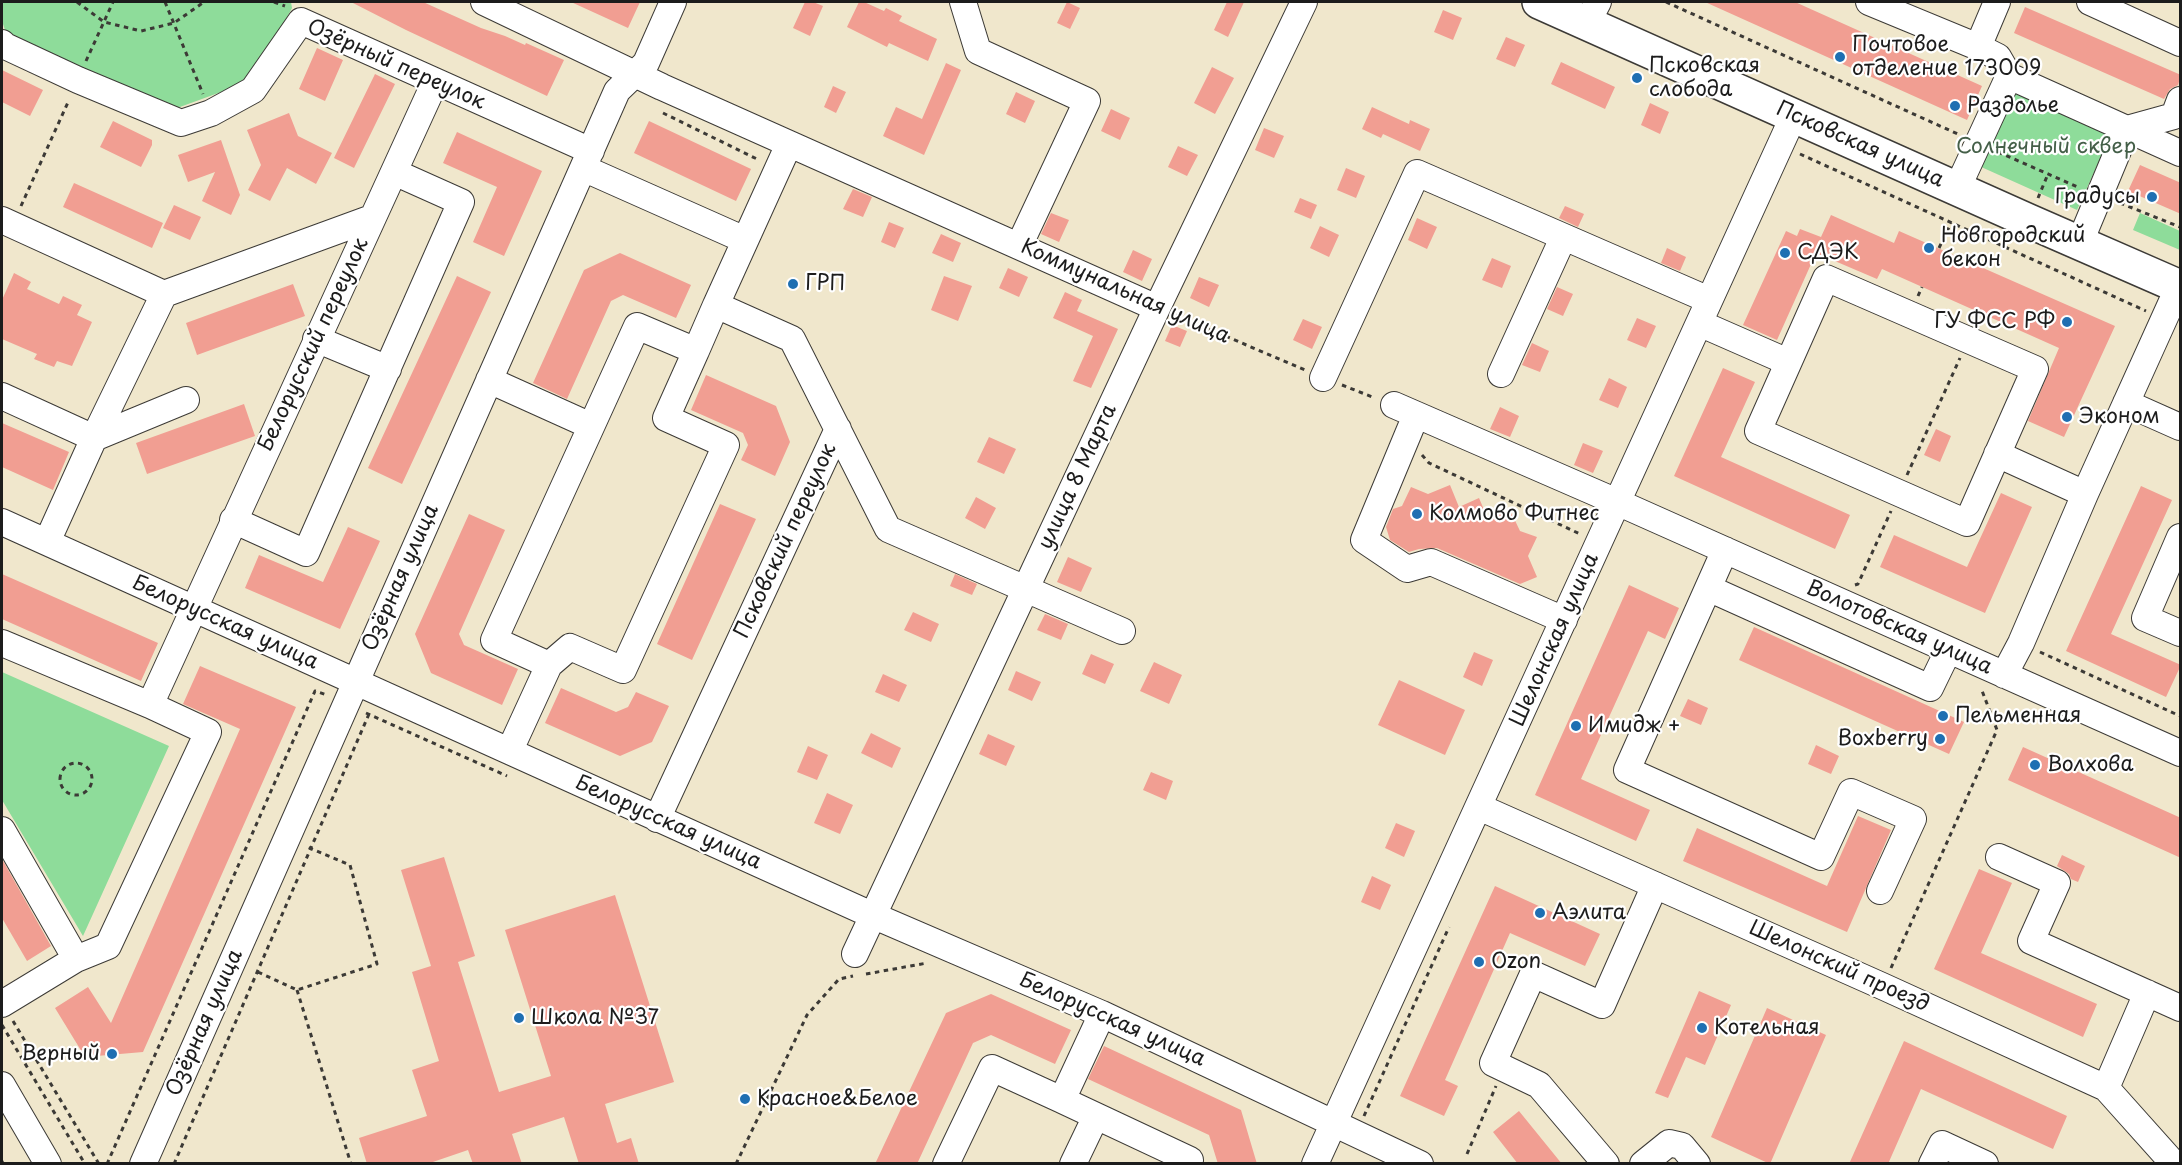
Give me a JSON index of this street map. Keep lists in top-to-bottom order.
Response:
{
  "streets": {
    "main road": ["Псковская улица"],
    "street": [
      "Озёрный переулок",
      "Коммунальная улица",
      "Белорусский переулок",
      "улица 8 Марта",
      "Псковский переулок",
      "Озёрная улица",
      "Белорусская улица",
      "Волотовская улица",
      "Шелонская улица",
      "Шелонский проезд"
    ]
  },
  "crossings": [
    ["Озёрный переулок", "Белорусский переулок"],
    ["Озёрный переулок", "Озёрная улица"],
    ["Псковская улица", "Шелонская улица"],
    ["Коммунальная улица", "улица 8 Марта"],
    ["Коммунальная улица", "Озёрная улица"],
    ["Белорусский переулок", "Белорусская улица"],
    ["улица 8 Марта", "Белорусская улица"],
    ["Псковский переулок", "Белорусская улица"],
    ["Озёрная улица", "Белорусская улица"],
    ["Белорусская улица", "Шелонская улица"],
    ["Волотовская улица", "Шелонская улица"],
    ["Шелонская улица", "Шелонский проезд"]
  ],
  "parks": ["Солнечный сквер"],
  "places": [
    "Почтовое отделение 173009",
    "Псковская слобода",
    "Раздолье",
    "Градусы",
    "Новгородский бекон",
    "СДЭК",
    "ГРП",
    "ГУ ФСС РФ",
    "Эконом",
    "Колмово Фитнес",
    "Пельменная",
    "Имидж +",
    "Boxberry",
    "Волхова",
    "Аэлита",
    "Ozon",
    "Школа №37",
    "Котельная",
    "Верный",
    "Красное&Белое"
  ]
}
